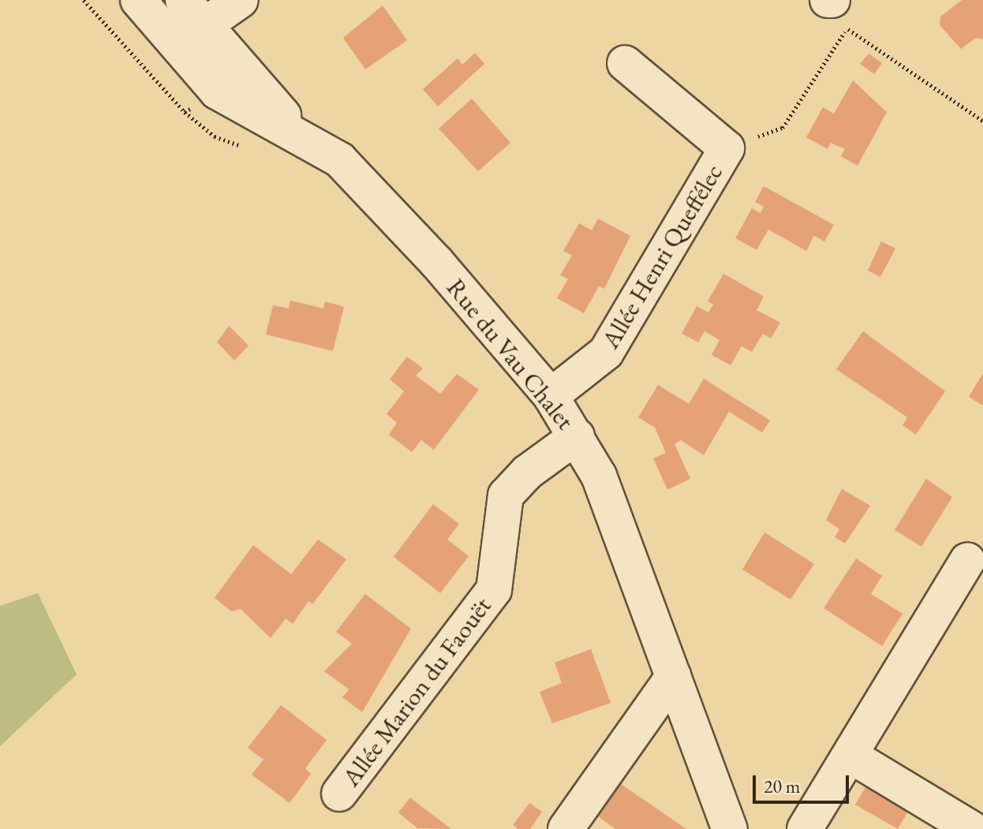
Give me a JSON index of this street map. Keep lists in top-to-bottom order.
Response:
{
  "streets": {
    "street": ["Allée Henri Queffélec", "Rue du Vau Chalet", "Allée Marion du Faouët"]
  },
  "crossings": [
    ["Allée Henri Queffélec", "Rue du Vau Chalet"],
    ["Rue du Vau Chalet", "Allée Marion du Faouët"]
  ],
  "scale_bar": "20 m"
}
